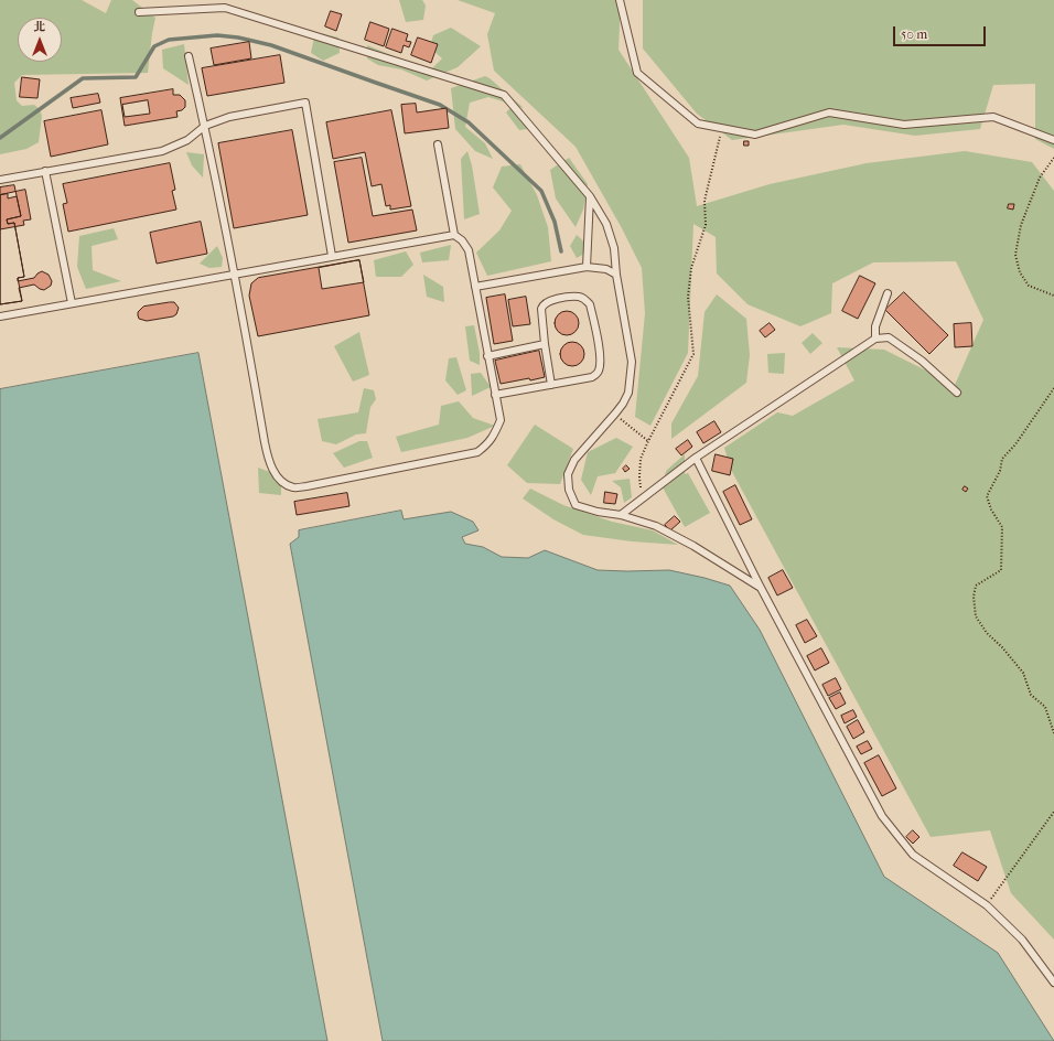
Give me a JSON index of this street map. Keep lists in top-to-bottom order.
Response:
{
  "scale_bar": "50 m",
  "north": "top"
}
